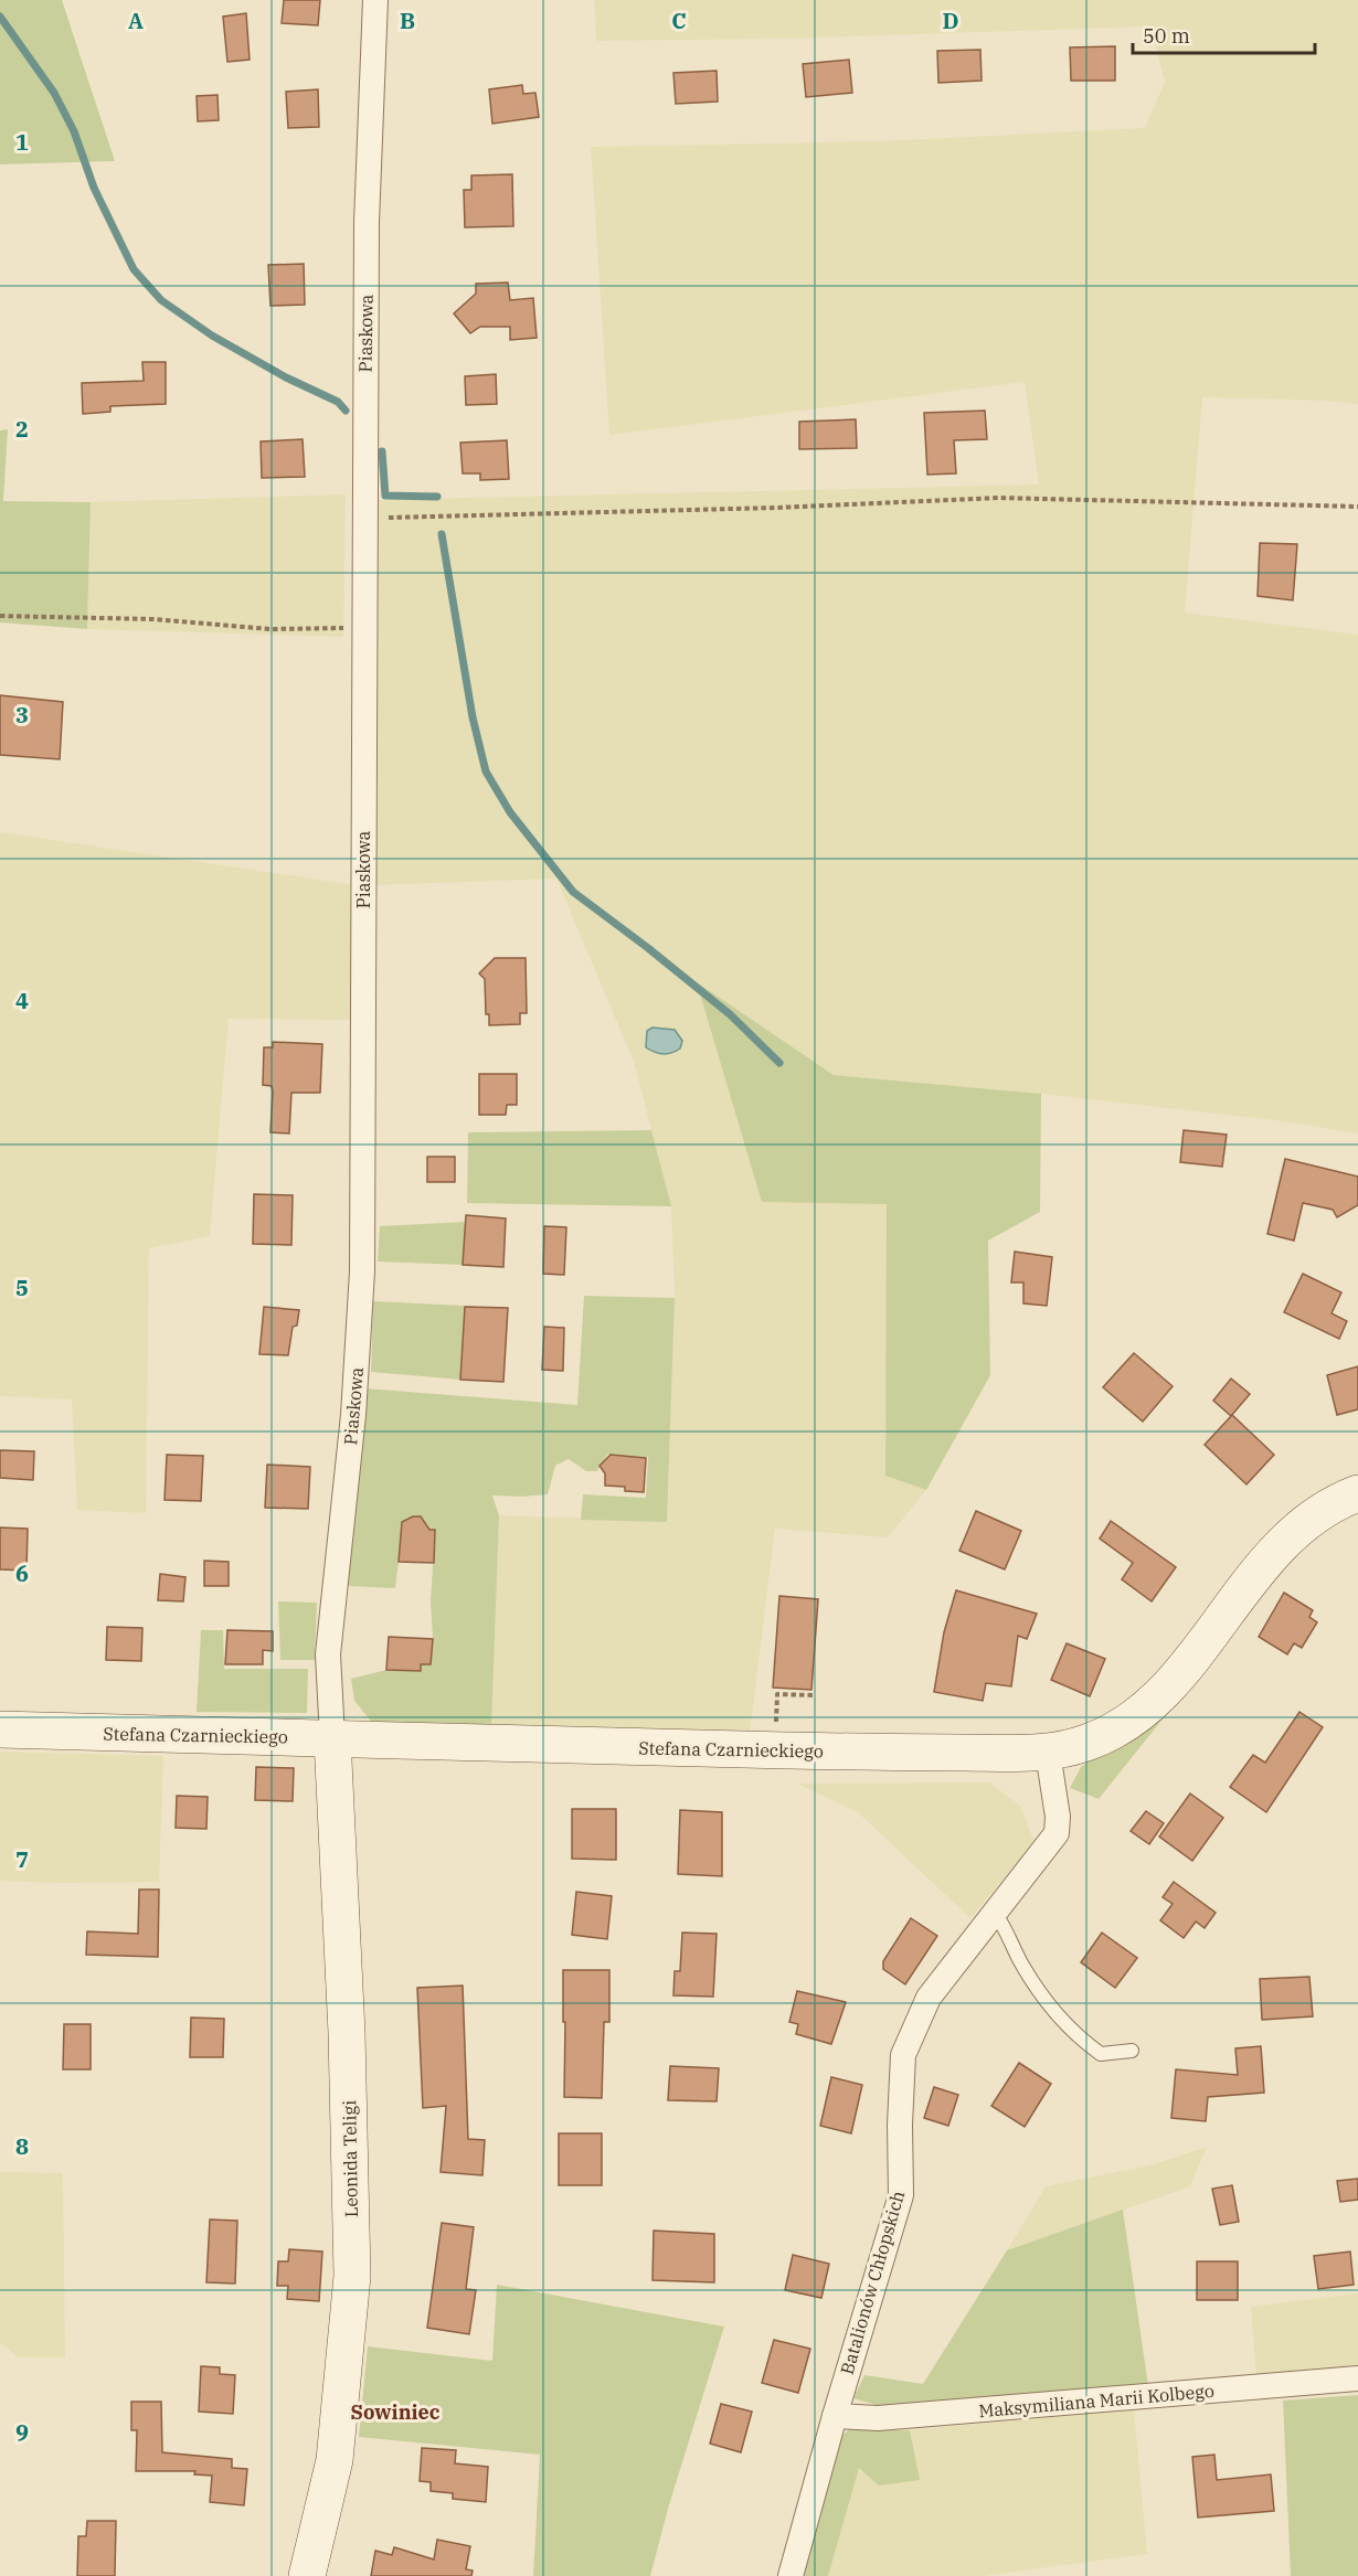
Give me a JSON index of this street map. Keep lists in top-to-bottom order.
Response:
{
  "streets": {
    "street": [
      "Piaskowa",
      "Stefana Czarnieckiego",
      "Leonida Teligi",
      "Batalionów Chłopskich",
      "Maksymiliana Marii Kolbego"
    ]
  },
  "crossings": [
    ["Piaskowa", "Stefana Czarnieckiego"],
    ["Piaskowa", "Leonida Teligi"],
    ["Stefana Czarnieckiego", "Leonida Teligi"],
    ["Stefana Czarnieckiego", "Batalionów Chłopskich"],
    ["Batalionów Chłopskich", "Maksymiliana Marii Kolbego"]
  ],
  "districts": ["Sowiniec"],
  "scale_bar": "50 m",
  "grid": {
    "columns": [
      "A",
      "B",
      "C",
      "D"
    ],
    "rows": [
      "1",
      "2",
      "3",
      "4",
      "5",
      "6",
      "7",
      "8",
      "9"
    ]
  }
}
